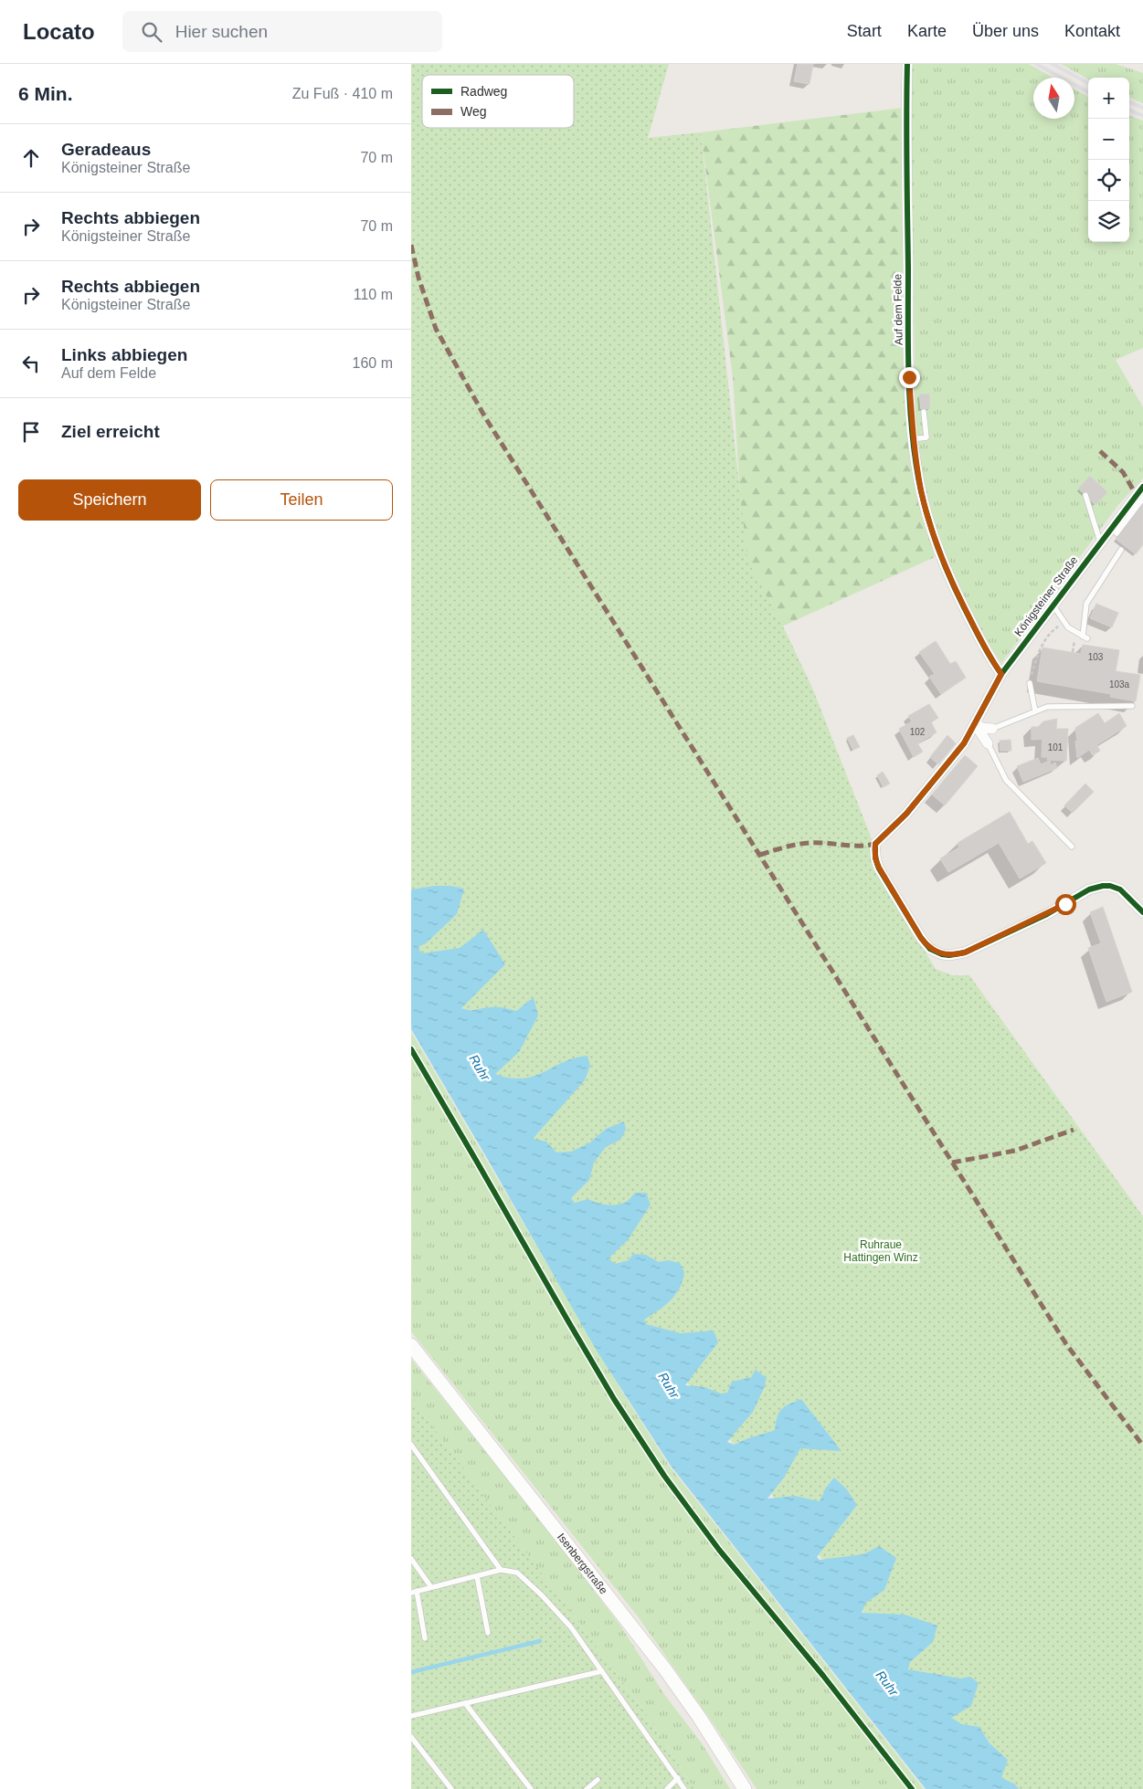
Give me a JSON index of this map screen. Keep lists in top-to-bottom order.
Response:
{
  "streets": {
    "main road": ["Isenbergstraße"],
    "street": ["Auf dem Felde", "Königsteiner Straße"]
  },
  "crossings": [
    ["Auf dem Felde", "Königsteiner Straße"]
  ],
  "water": ["Ruhr"],
  "parks": ["Ruhraue Hattingen Winz"],
  "house_numbers": [
    "103",
    "103a",
    "102",
    "101"
  ],
  "legend": ["Radweg", "Weg"],
  "north": "top",
  "page": {
    "header": "Locato",
    "search": "Hier suchen",
    "nav": [
      "Start",
      "Karte",
      "Über uns",
      "Kontakt"
    ],
    "heading": ["6 Min.", "Zu Fuß · 410 m"],
    "map_buttons": ["+", "−"],
    "list": [
      ["Geradeaus", "Königsteiner Straße", "70 m"],
      ["Rechts abbiegen", "Königsteiner Straße", "70 m"],
      ["Rechts abbiegen", "Königsteiner Straße", "110 m"],
      ["Links abbiegen", "Auf dem Felde", "160 m"],
      "Ziel erreicht"
    ],
    "buttons": ["Speichern", "Teilen"]
  }
}
